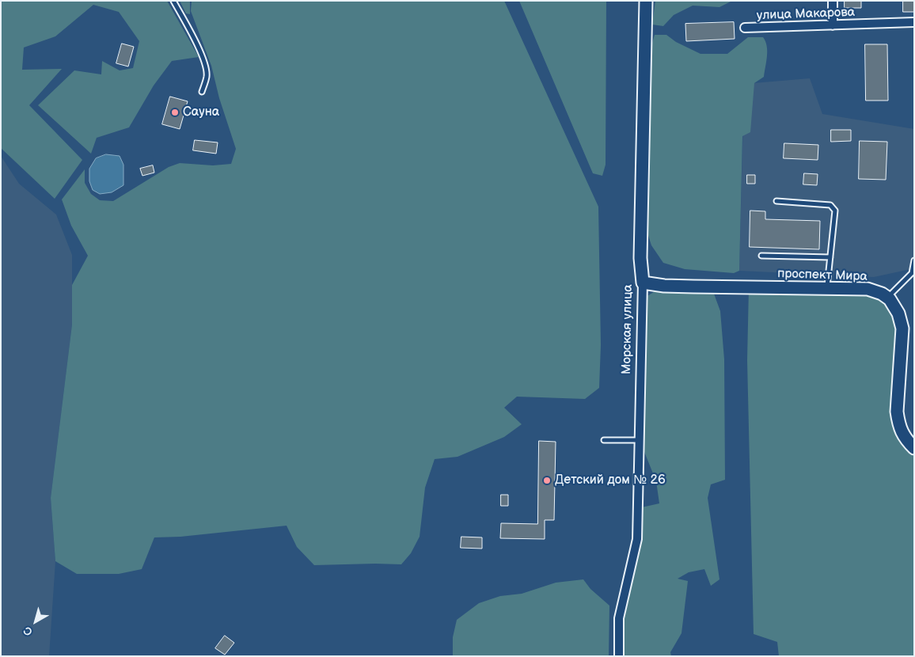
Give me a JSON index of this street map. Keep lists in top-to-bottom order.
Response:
{
  "streets": {
    "main road": ["проспект Мира", "Морская улица"],
    "street": ["улица Макарова"]
  },
  "crossings": [
    ["проспект Мира", "Морская улица"]
  ],
  "places": ["Сауна", "Детский дом № 26"],
  "north": "bottom left"
}
